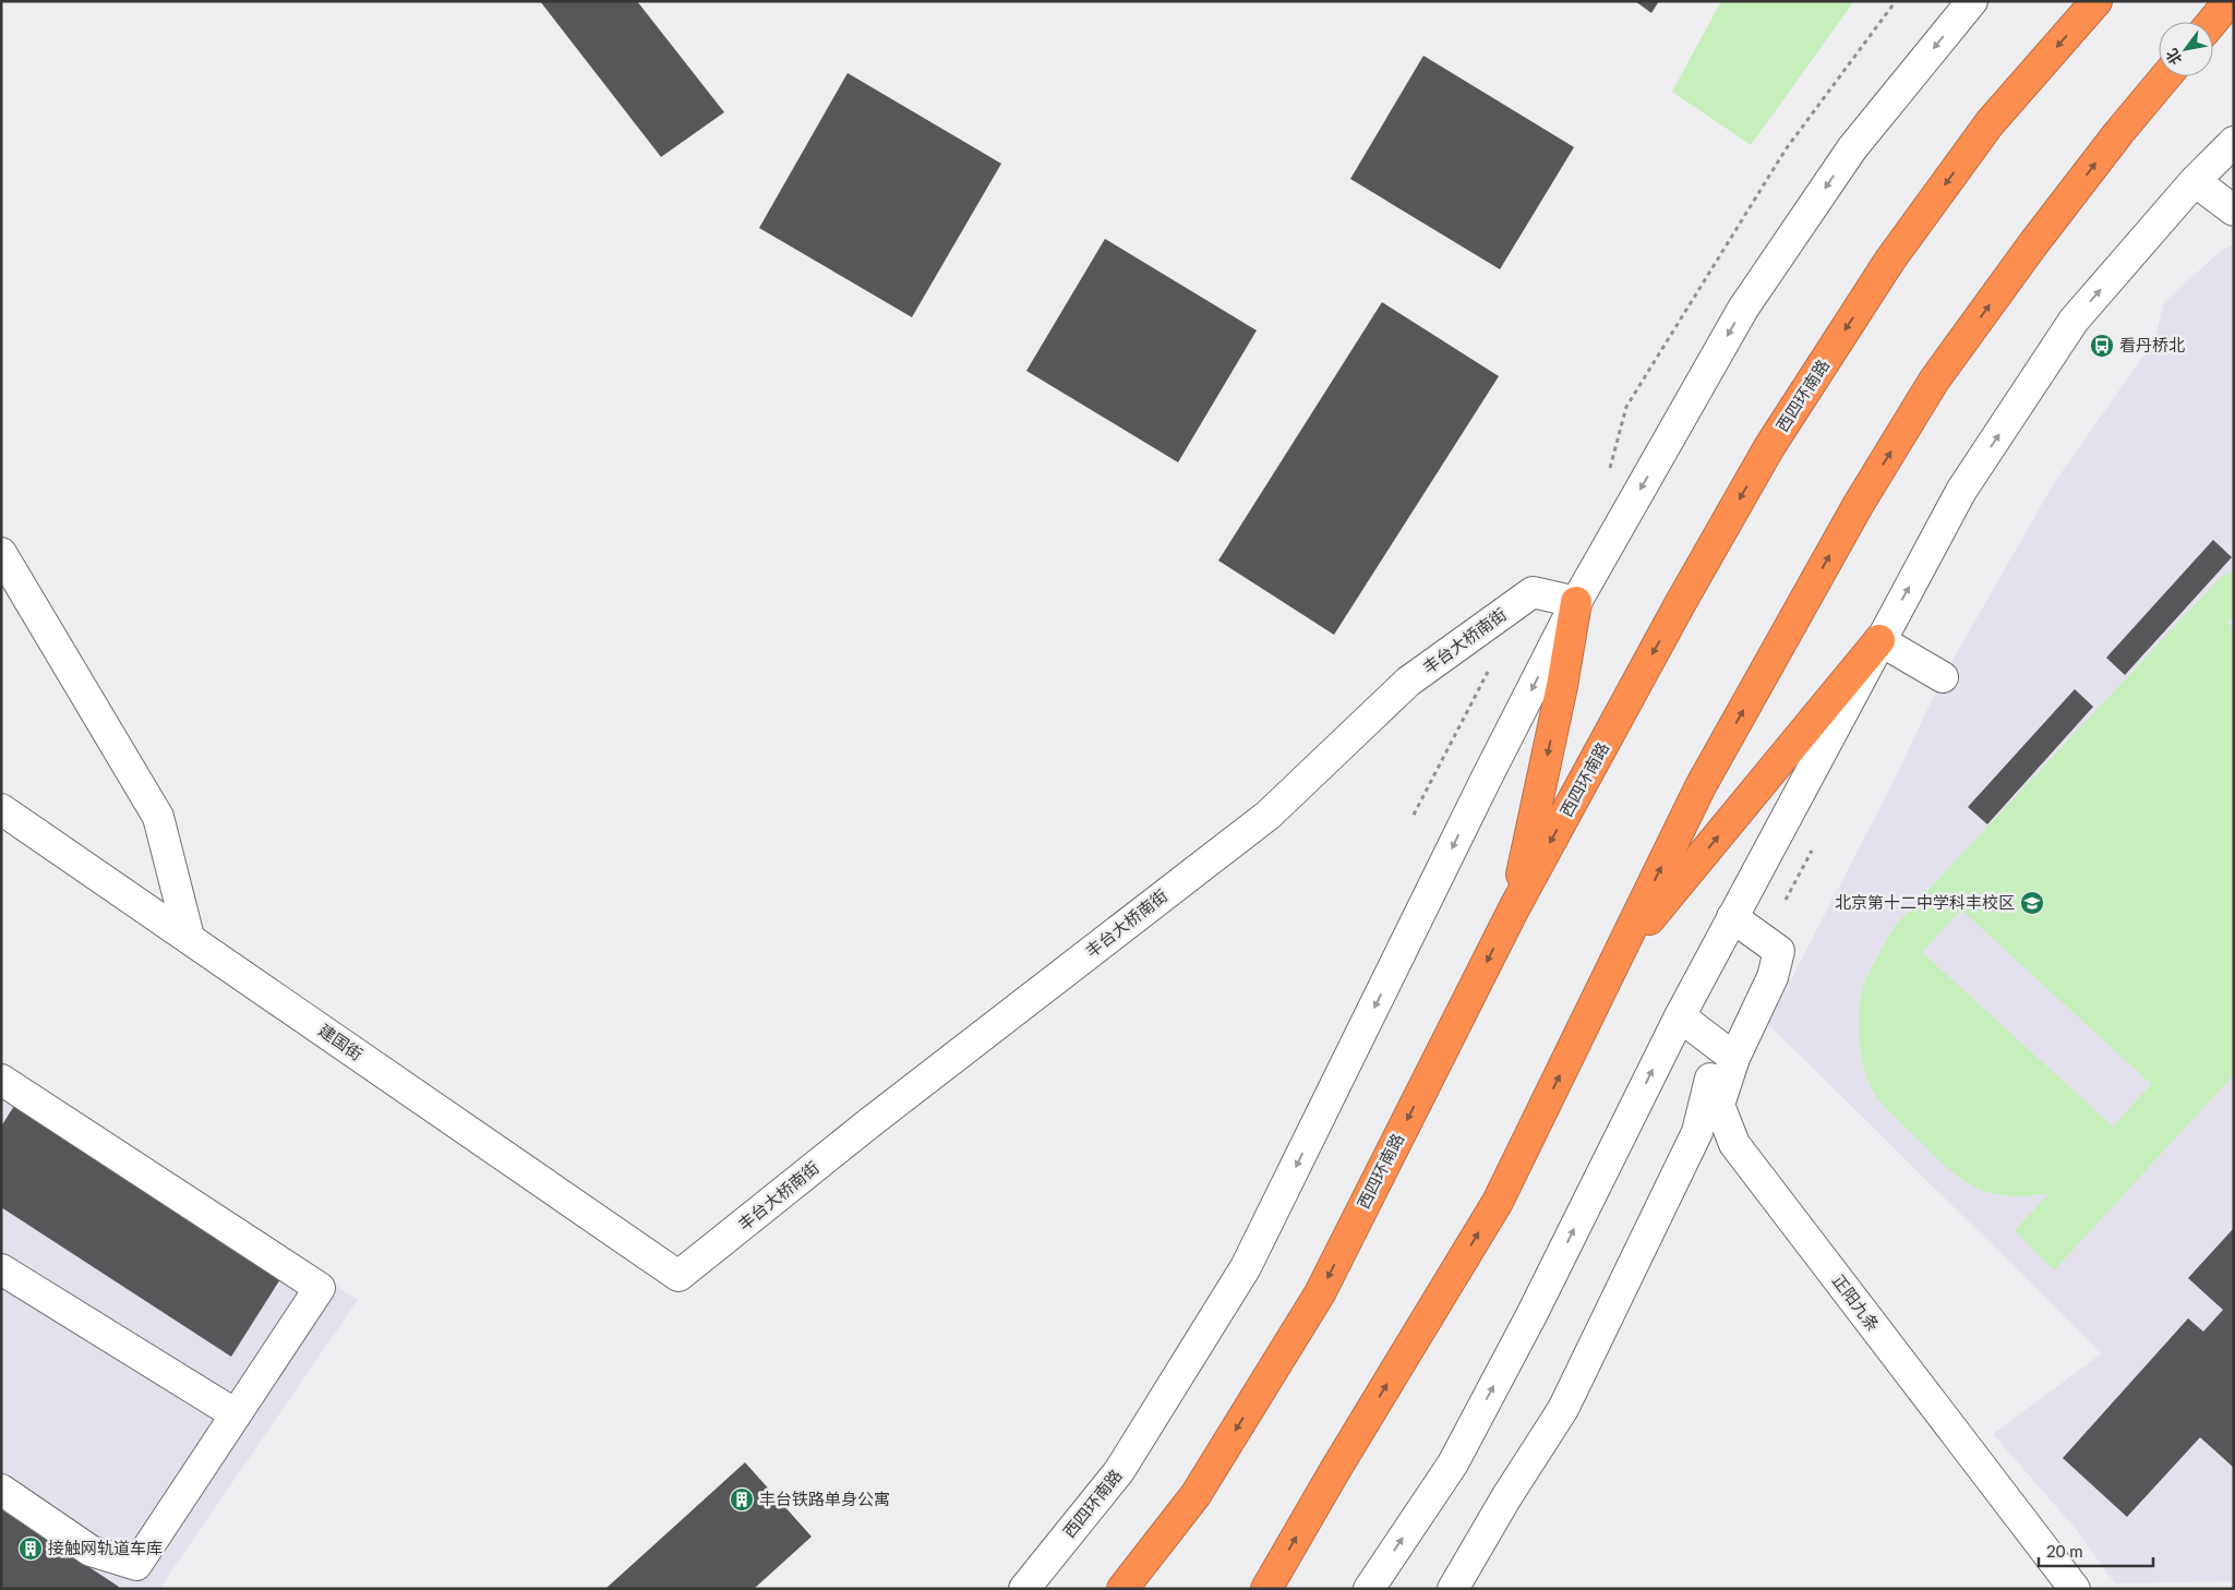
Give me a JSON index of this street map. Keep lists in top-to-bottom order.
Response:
{
  "streets": {
    "highway": ["西四环南路"],
    "street": ["丰台大桥南街", "建国街", "正阳九条"]
  },
  "crossings": [
    ["西四环南路", "丰台大桥南街"],
    ["丰台大桥南街", "建国街"]
  ],
  "places": {
    "bus stop": ["看丹桥北"],
    "school or university": ["北京第十二中学科丰校区"],
    "building": ["丰台铁路单身公寓", "接触网轨道车库"]
  },
  "scale_bar": "20 m",
  "north": "bottom left"
}
